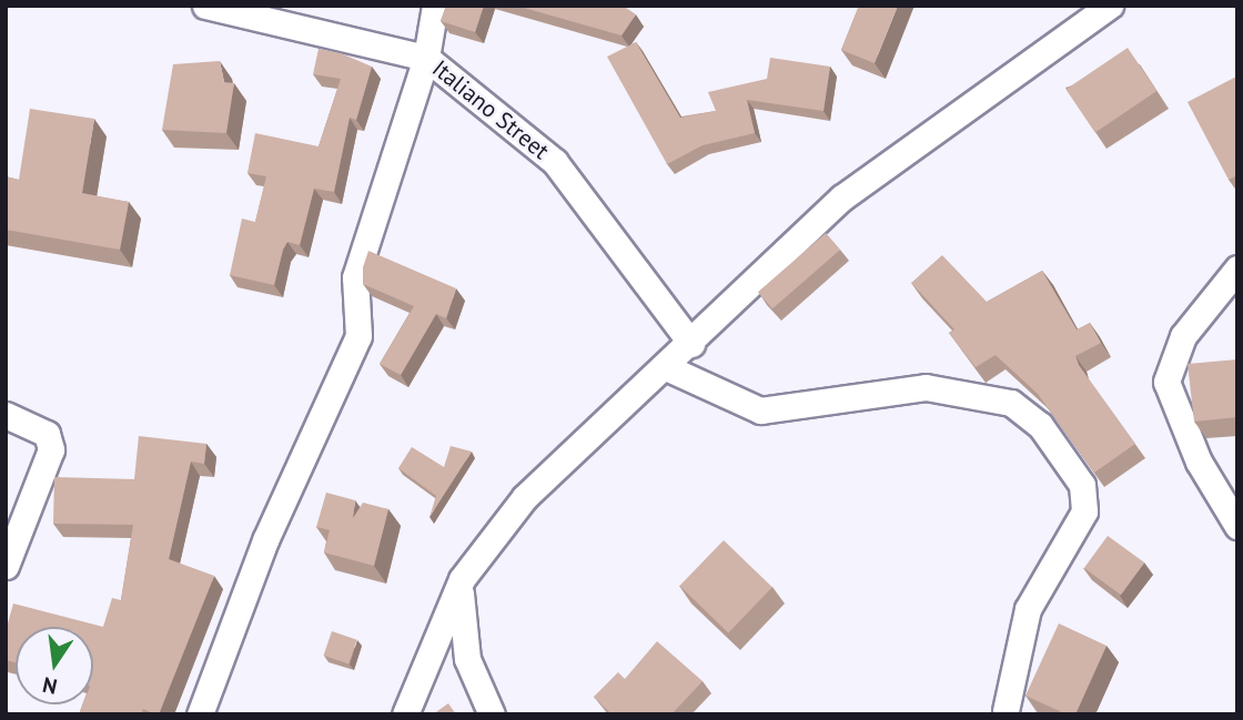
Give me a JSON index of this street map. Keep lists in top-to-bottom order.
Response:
{
  "streets": {
    "street": ["Italiano Street"]
  },
  "north": "bottom"
}
